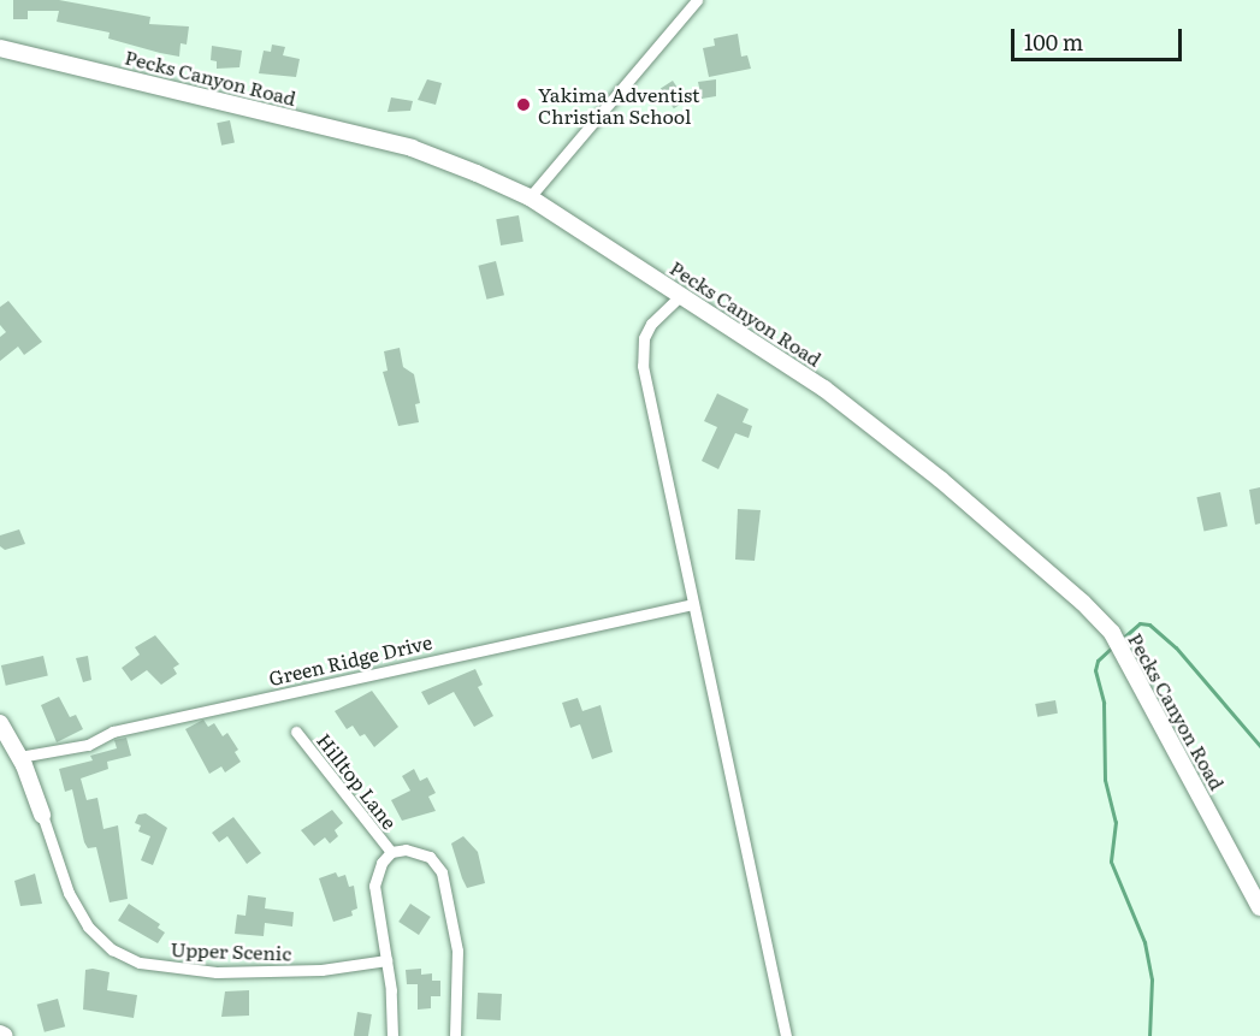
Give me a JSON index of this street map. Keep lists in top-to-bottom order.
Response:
{
  "streets": {
    "street": [
      "Pecks Canyon Road",
      "Green Ridge Drive",
      "Hilltop Lane",
      "Upper Scenic"
    ]
  },
  "places": ["Yakima Adventist Christian School"],
  "scale_bar": "100 m"
}
